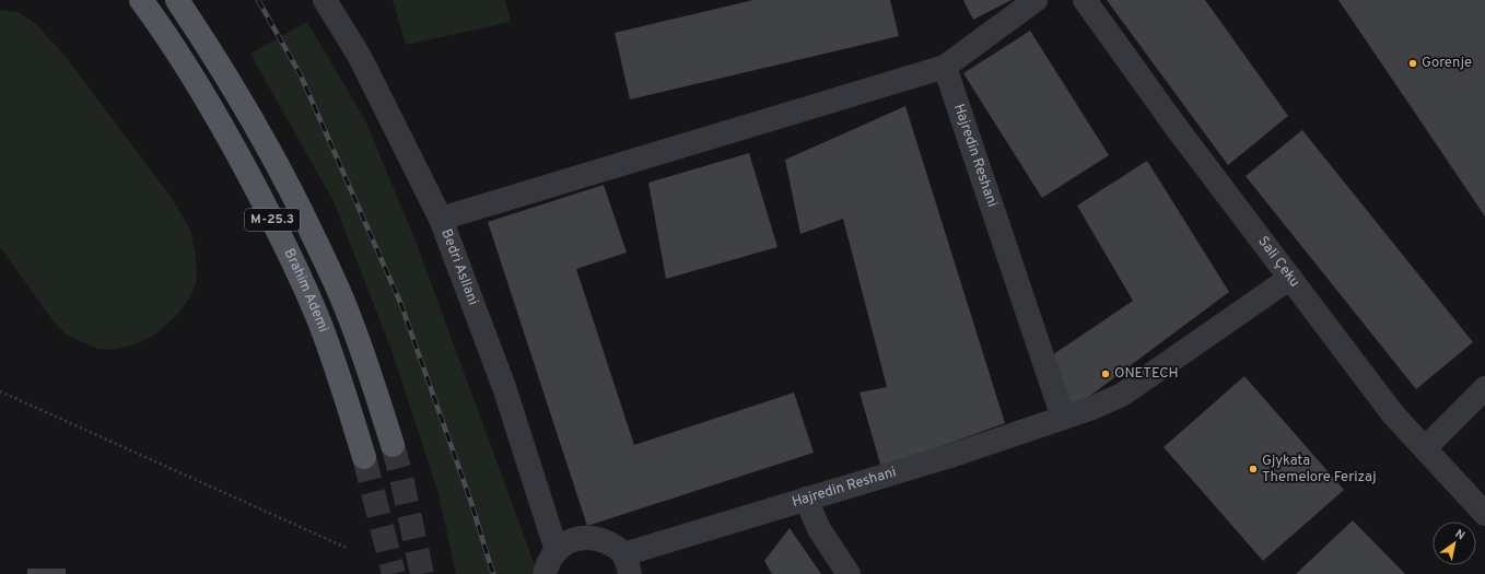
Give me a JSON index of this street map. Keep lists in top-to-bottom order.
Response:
{
  "streets": {
    "main road": ["M-25.3", "Brahim Ademi"],
    "street": ["Hajredin Reshani", "Sali Çeku", "Bedri Asllani"]
  },
  "crossings": [
    ["Hajredin Reshani", "Sali Çeku"]
  ],
  "places": ["Gorenje", "ONETECH", "Gjykata Themelore Ferizaj"],
  "north": "top right"
}
